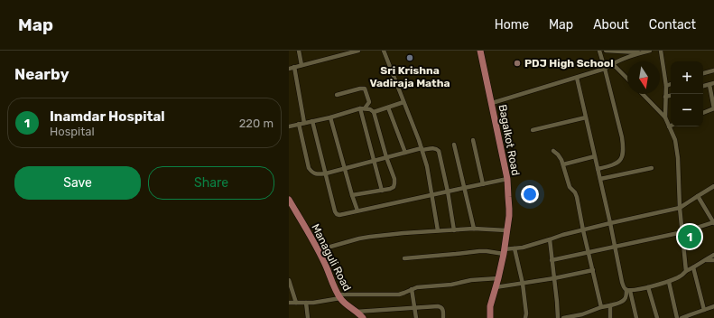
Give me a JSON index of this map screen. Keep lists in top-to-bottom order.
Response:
{
  "streets": {
    "main road": ["Bagalkot Road", "Managuli Road"]
  },
  "places": ["Sri Krishna Vadiraja Matha", "PDJ High School"],
  "north": "bottom",
  "page": {
    "header": "Map",
    "nav": [
      "Home",
      "Map",
      "About",
      "Contact"
    ],
    "heading": "Nearby",
    "map_buttons": ["+", "−"],
    "list": [
      {
        "mark": "1",
        "name": "Inamdar Hospital",
        "note": "Hospital",
        "value": "220 m"
      }
    ],
    "buttons": ["Save", "Share"],
    "pins": "1"
  }
}
